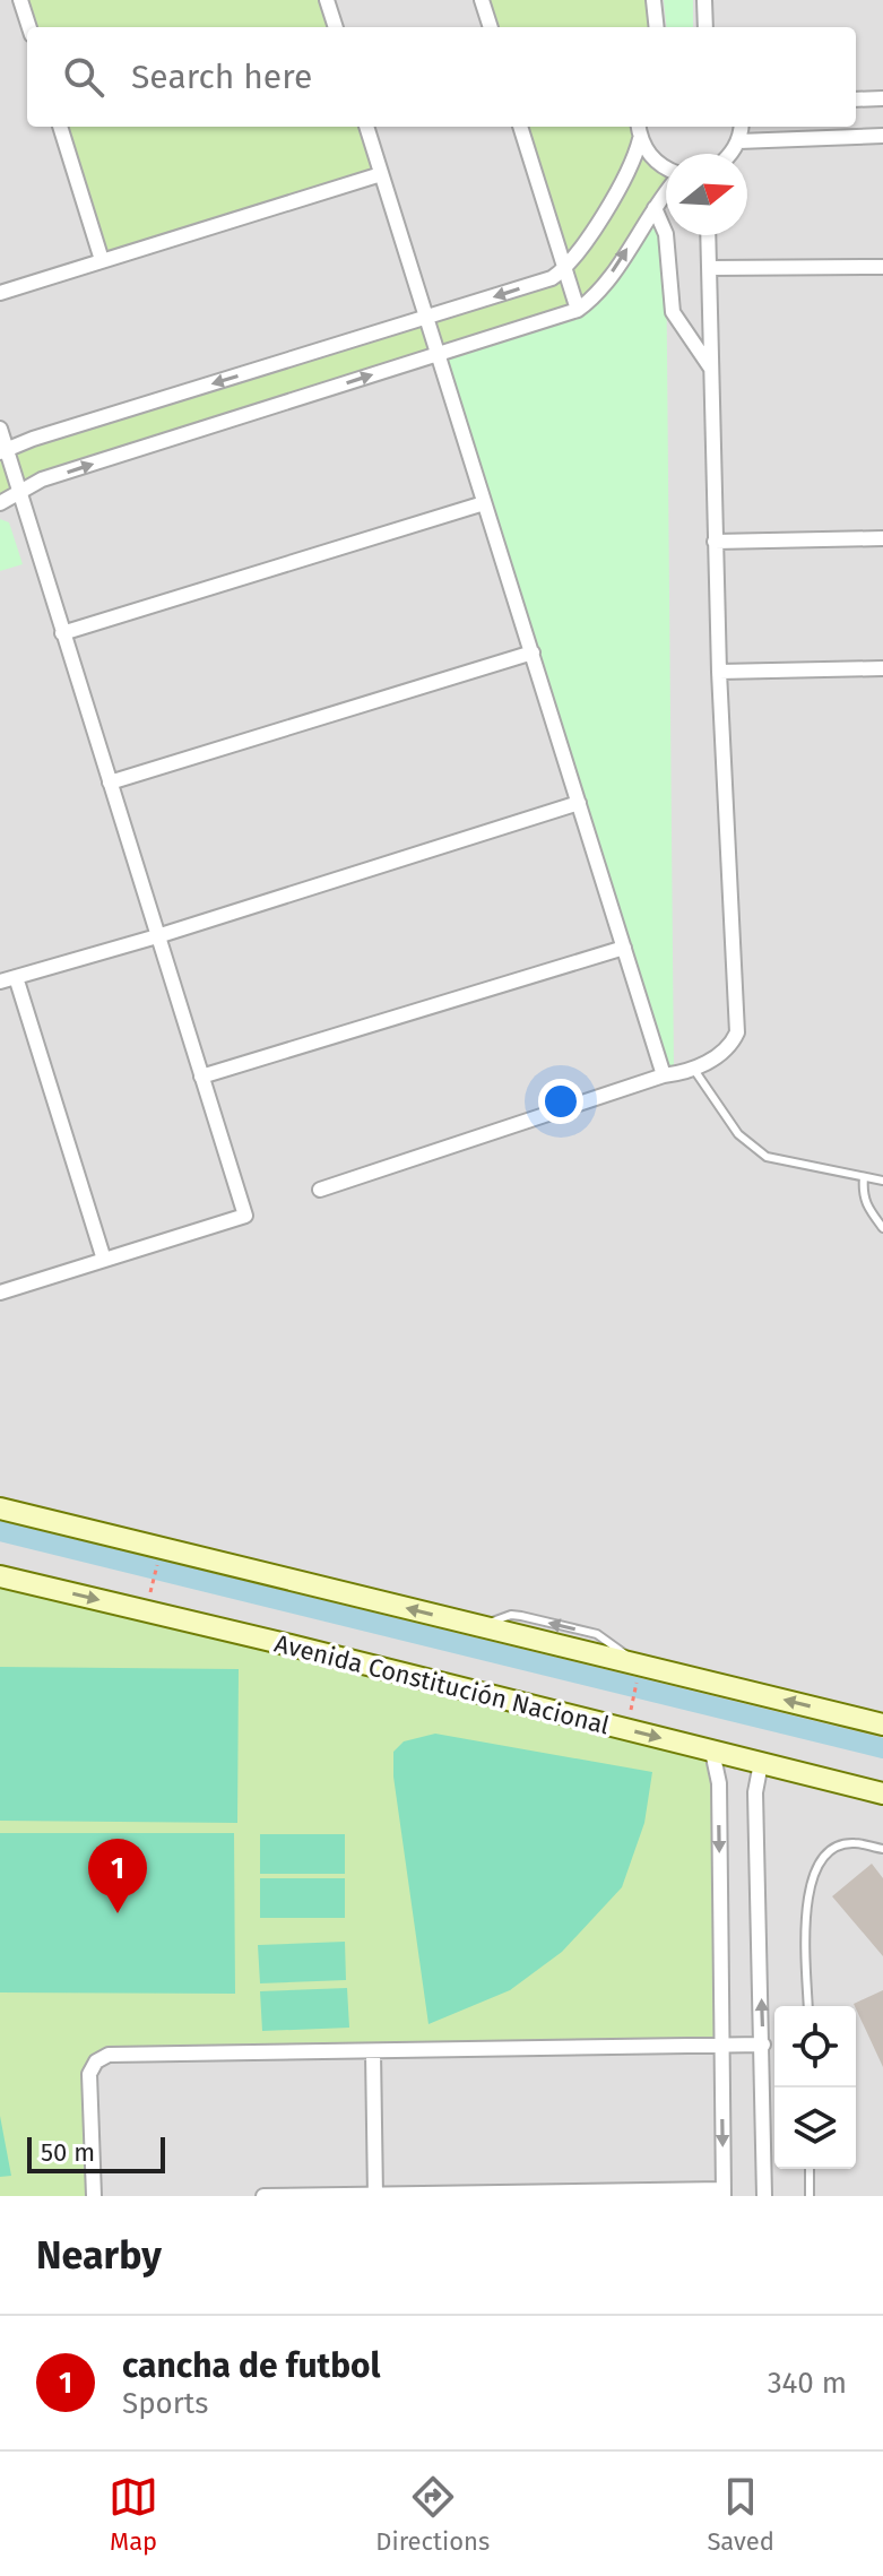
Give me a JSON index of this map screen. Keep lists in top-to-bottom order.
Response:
{
  "streets": {
    "main road": ["Avenida Constitución Nacional"]
  },
  "scale_bar": "50 m",
  "north": "right",
  "page": {
    "search": "Search here",
    "pins": "1",
    "scale": "50 m",
    "heading": "Nearby",
    "list": [
      {
        "mark": "1",
        "name": "cancha de futbol",
        "note": "Sports",
        "value": "340 m"
      }
    ],
    "nav": ["Map", "Directions", "Saved"]
  }
}
